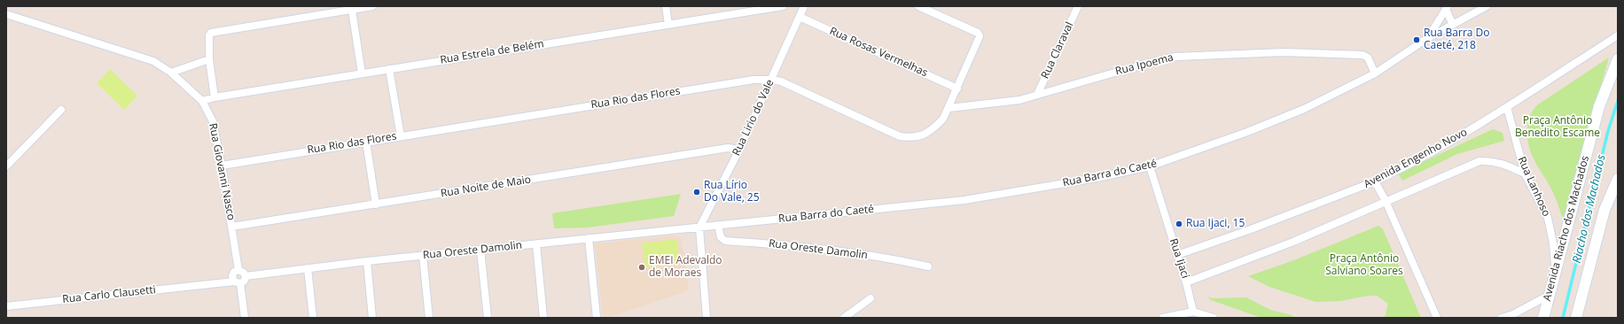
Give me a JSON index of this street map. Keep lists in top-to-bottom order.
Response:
{
  "streets": {
    "street": [
      "Rua Claraval",
      "Rua Estrela de Belém",
      "Rua Rosas Vermelhas",
      "Rua Ipoema",
      "Rua Rio das Flores",
      "Rua Lirio do Vale",
      "Avenida Engenho Novo",
      "Rua Giovanni Nasco",
      "Rua Barra do Caeté",
      "Rua Noite de Maio",
      "Rua Lanhoso",
      "Avenida Riacho dos Machados",
      "Rua Oreste Damolin",
      "Rua Ijaci",
      "Rua Carlo Clausetti"
    ]
  },
  "crossings": [
    ["Rua Claraval", "Rua Ipoema"],
    ["Rua Estrela de Belém", "Rua Giovanni Nasco"],
    ["Rua Rosas Vermelhas", "Rua Rio das Flores"],
    ["Rua Rosas Vermelhas", "Rua Lirio do Vale"],
    ["Rua Ipoema", "Rua Rio das Flores"],
    ["Rua Ipoema", "Rua Barra do Caeté"],
    ["Rua Rio das Flores", "Rua Lirio do Vale"],
    ["Rua Rio das Flores", "Rua Giovanni Nasco"],
    ["Rua Lirio do Vale", "Rua Barra do Caeté"],
    ["Rua Lirio do Vale", "Rua Noite de Maio"],
    ["Rua Lirio do Vale", "Rua Oreste Damolin"],
    ["Avenida Engenho Novo", "Rua Lanhoso"],
    ["Avenida Engenho Novo", "Rua Ijaci"],
    ["Rua Giovanni Nasco", "Rua Noite de Maio"],
    ["Rua Giovanni Nasco", "Rua Oreste Damolin"],
    ["Rua Giovanni Nasco", "Rua Carlo Clausetti"],
    ["Rua Barra do Caeté", "Rua Oreste Damolin"],
    ["Rua Barra do Caeté", "Rua Ijaci"],
    ["Rua Lanhoso", "Avenida Riacho dos Machados"],
    ["Rua Oreste Damolin", "Rua Carlo Clausetti"]
  ],
  "water": ["Riacho dos Machados"],
  "parks": ["Praça Antônio Benedito Escame", "Praça Antônio Salviano Soares"],
  "places": [
    "Rua Barra Do Caeté, 218",
    "Rua Lírio Do Vale, 25",
    "Rua Ijaci, 15",
    "EMEI Adevaldo de Moraes"
  ]
}
